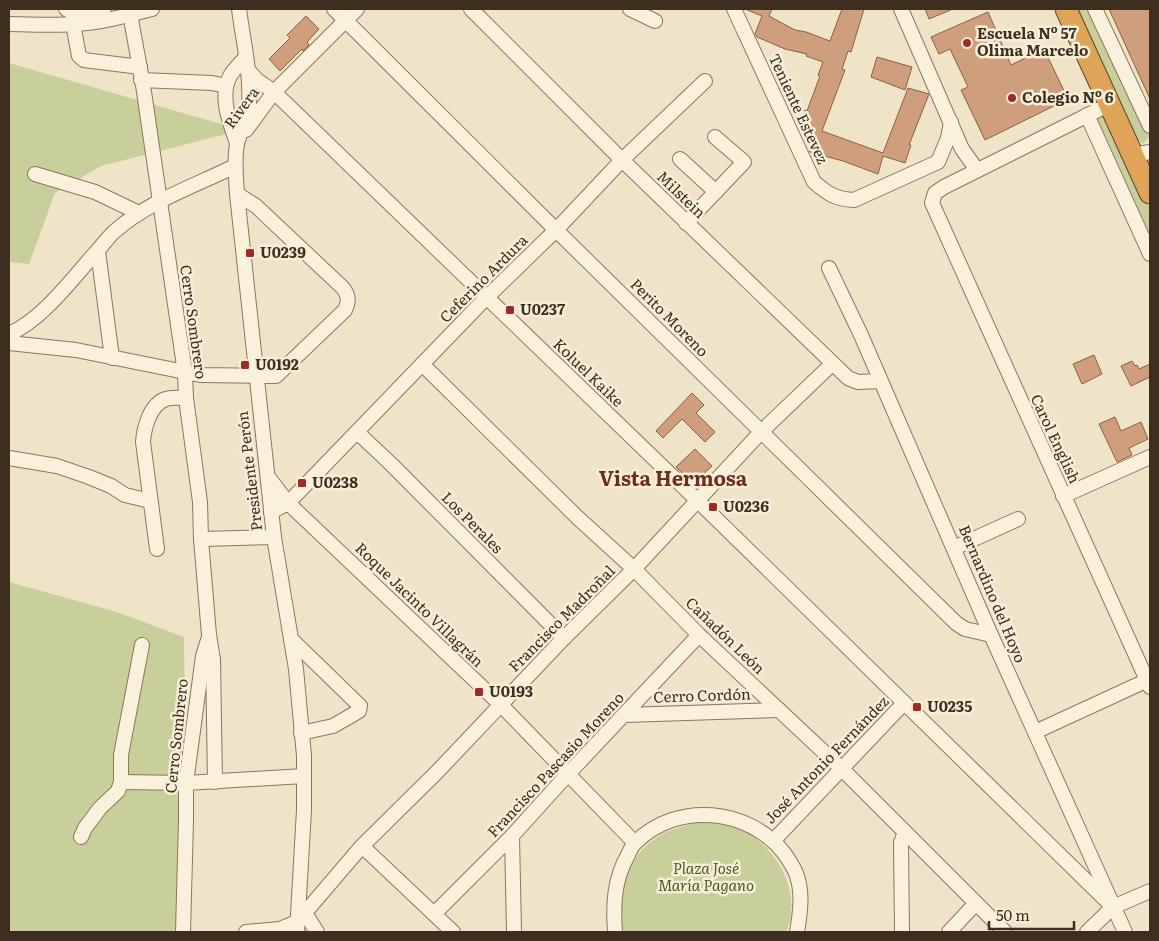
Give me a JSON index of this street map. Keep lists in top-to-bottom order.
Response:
{
  "streets": {
    "street": [
      "Rivera",
      "Teniente Estevez",
      "Milstein",
      "Ceferino Ardura",
      "Perito Moreno",
      "Cerro Sombrero",
      "Koluel Kaike",
      "Carol English",
      "Presidente Perón",
      "Los Perales",
      "Bernardino del Hoyo",
      "Roque Jacinto Villagrán",
      "Francisco Madroñal",
      "Cañadón León",
      "Cerro Cordón",
      "José Antonio Fernández",
      "Francisco Pascasio Moreno"
    ]
  },
  "crossings": [
    ["Rivera", "Perito Moreno"],
    ["Rivera", "Koluel Kaike"],
    ["Rivera", "Presidente Perón"],
    ["Milstein", "Ceferino Ardura"],
    ["Milstein", "Bernardino del Hoyo"],
    ["Milstein", "Francisco Madroñal"],
    ["Ceferino Ardura", "Perito Moreno"],
    ["Ceferino Ardura", "Koluel Kaike"],
    ["Ceferino Ardura", "Presidente Perón"],
    ["Ceferino Ardura", "Los Perales"],
    ["Ceferino Ardura", "Roque Jacinto Villagrán"],
    ["Ceferino Ardura", "Cañadón León"],
    ["Perito Moreno", "Bernardino del Hoyo"],
    ["Perito Moreno", "Francisco Madroñal"],
    ["Koluel Kaike", "Presidente Perón"],
    ["Koluel Kaike", "Bernardino del Hoyo"],
    ["Koluel Kaike", "Francisco Madroñal"],
    ["Koluel Kaike", "José Antonio Fernández"],
    ["Presidente Perón", "Roque Jacinto Villagrán"],
    ["Presidente Perón", "Francisco Madroñal"],
    ["Los Perales", "Francisco Madroñal"],
    ["Roque Jacinto Villagrán", "Francisco Madroñal"],
    ["Roque Jacinto Villagrán", "Francisco Pascasio Moreno"],
    ["Francisco Madroñal", "Cañadón León"],
    ["Cañadón León", "Cerro Cordón"],
    ["Cañadón León", "José Antonio Fernández"],
    ["Cañadón León", "Francisco Pascasio Moreno"],
    ["Cerro Cordón", "Francisco Pascasio Moreno"]
  ],
  "districts": ["Vista Hermosa"],
  "parks": ["Plaza José María Pagano"],
  "places": {
    "other": ["Escuela Nº 57 Olima Marcelo", "Colegio Nº 6"],
    "transit": [
      "U0239",
      "U0237",
      "U0192",
      "U0238",
      "U0236",
      "U0193",
      "U0235"
    ]
  },
  "scale_bar": "50 m"
}
